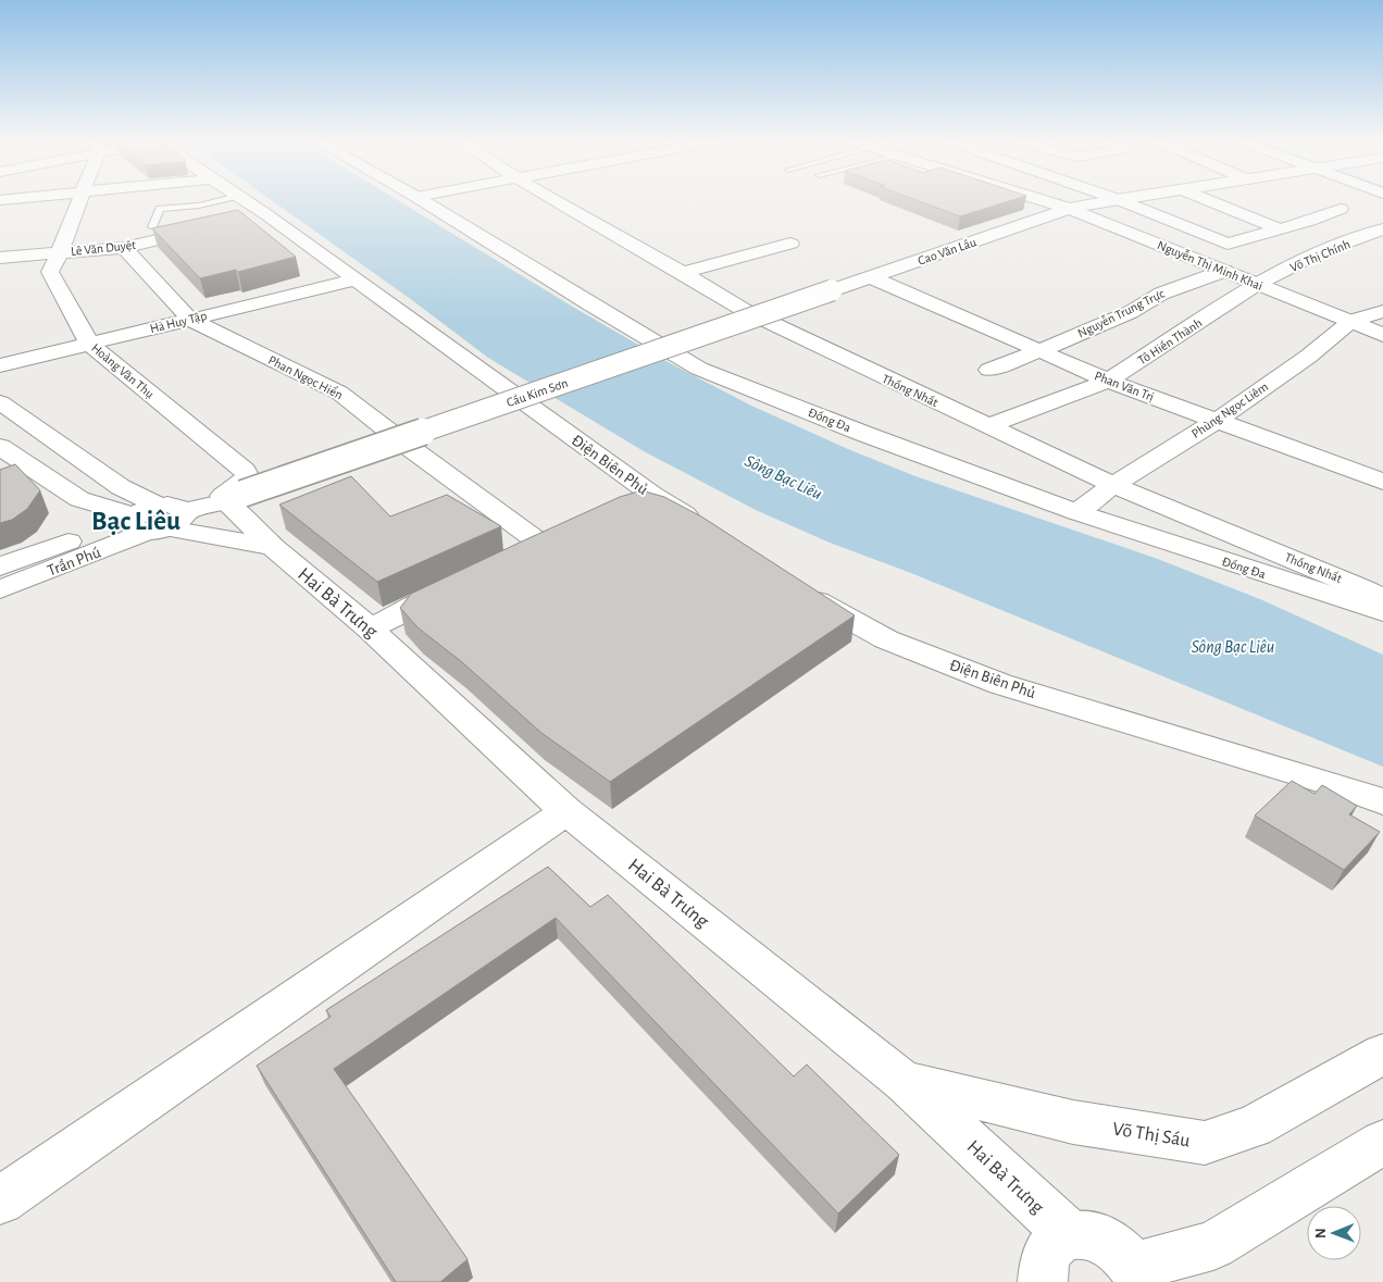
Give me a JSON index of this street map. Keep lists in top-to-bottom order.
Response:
{
  "streets": {
    "street": [
      "Lê Văn Duyệt",
      "Cao Văn Lầu",
      "Võ Thị Chính",
      "Nguyễn Thị Minh Khai",
      "Nguyễn Trung Trực",
      "Hà Huy Tập",
      "Tô Hiến Thành",
      "Hoàng Văn Thụ",
      "Phan Ngọc Hiển",
      "Phan Văn Trị",
      "Thống Nhất",
      "Cầu Kim Sơn",
      "Phùng Ngọc Liêm",
      "Đống Đa",
      "Điện Biên Phủ",
      "Trần Phú",
      "Hai Bà Trưng",
      "Võ Thị Sáu"
    ]
  },
  "crossings": [
    ["Lê Văn Duyệt", "Hoàng Văn Thụ"],
    ["Lê Văn Duyệt", "Phan Ngọc Hiển"],
    ["Cao Văn Lầu", "Nguyễn Thị Minh Khai"],
    ["Cao Văn Lầu", "Phan Văn Trị"],
    ["Cao Văn Lầu", "Cầu Kim Sơn"],
    ["Võ Thị Chính", "Nguyễn Thị Minh Khai"],
    ["Võ Thị Chính", "Tô Hiến Thành"],
    ["Nguyễn Thị Minh Khai", "Nguyễn Trung Trực"],
    ["Nguyễn Thị Minh Khai", "Tô Hiến Thành"],
    ["Nguyễn Thị Minh Khai", "Phùng Ngọc Liêm"],
    ["Nguyễn Trung Trực", "Phan Văn Trị"],
    ["Hà Huy Tập", "Hoàng Văn Thụ"],
    ["Hà Huy Tập", "Phan Ngọc Hiển"],
    ["Hà Huy Tập", "Điện Biên Phủ"],
    ["Tô Hiến Thành", "Phan Văn Trị"],
    ["Tô Hiến Thành", "Thống Nhất"],
    ["Hoàng Văn Thụ", "Cầu Kim Sơn"],
    ["Hoàng Văn Thụ", "Trần Phú"],
    ["Hoàng Văn Thụ", "Hai Bà Trưng"],
    ["Phan Văn Trị", "Phùng Ngọc Liêm"],
    ["Thống Nhất", "Phùng Ngọc Liêm"],
    ["Cầu Kim Sơn", "Trần Phú"],
    ["Cầu Kim Sơn", "Hai Bà Trưng"],
    ["Phùng Ngọc Liêm", "Đống Đa"],
    ["Trần Phú", "Hai Bà Trưng"],
    ["Hai Bà Trưng", "Võ Thị Sáu"]
  ],
  "districts": ["Bạc Liêu"],
  "water": ["Sông Bạc Liêu"],
  "north": "left"
}
